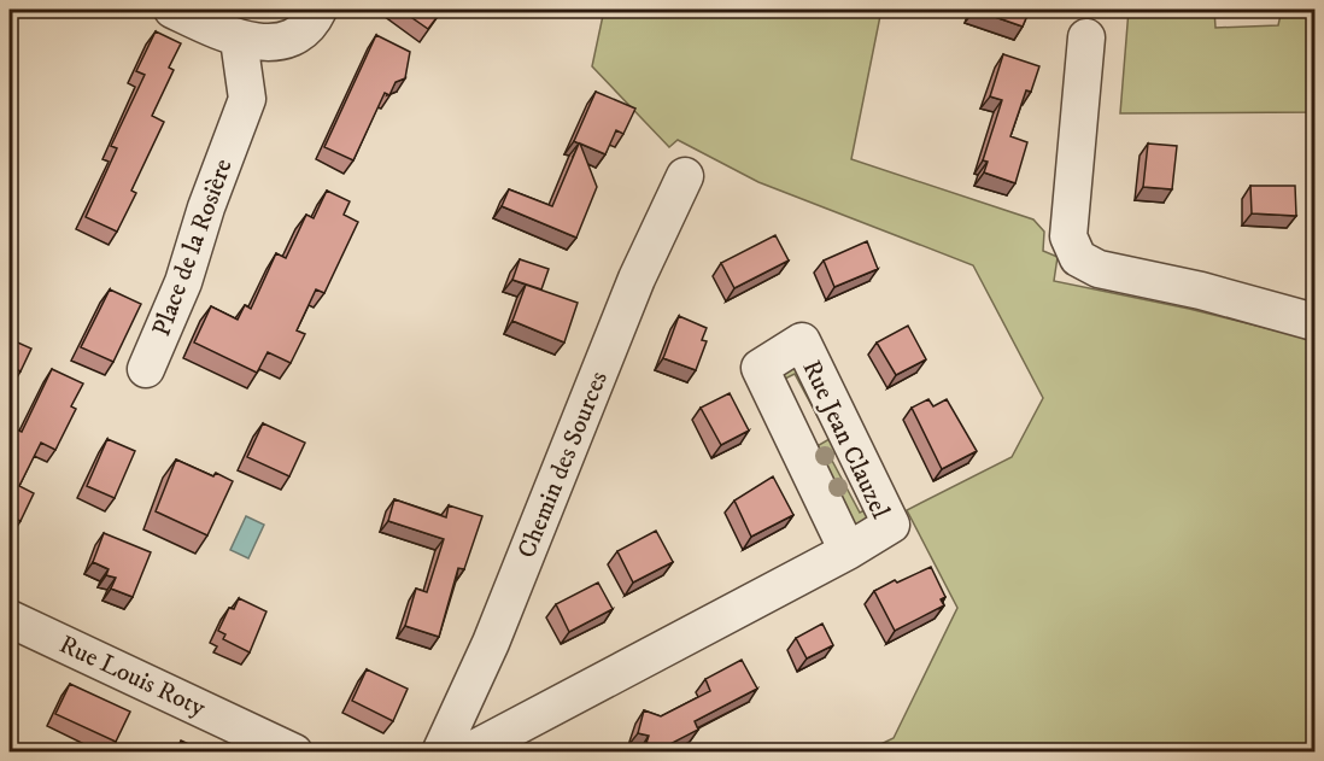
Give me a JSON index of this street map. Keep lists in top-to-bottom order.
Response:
{
  "streets": {
    "street": [
      "Place de la Rosière",
      "Rue Jean Clauzel",
      "Chemin des Sources",
      "Rue Louis Roty"
    ]
  }
}
